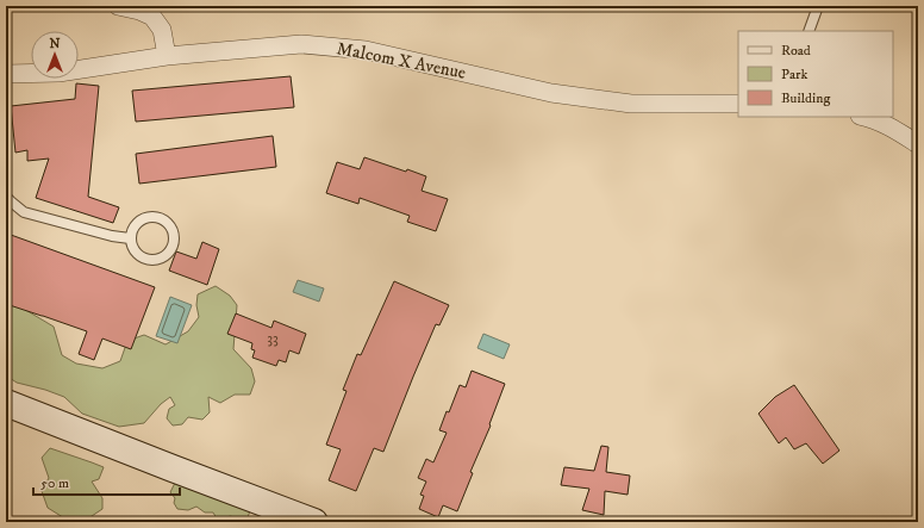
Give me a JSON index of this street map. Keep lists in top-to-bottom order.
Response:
{
  "streets": {
    "street": ["Malcom X Avenue"]
  },
  "house_numbers": ["33"],
  "legend": ["Road", "Park", "Building"],
  "scale_bar": "50 m",
  "north": "top"
}
